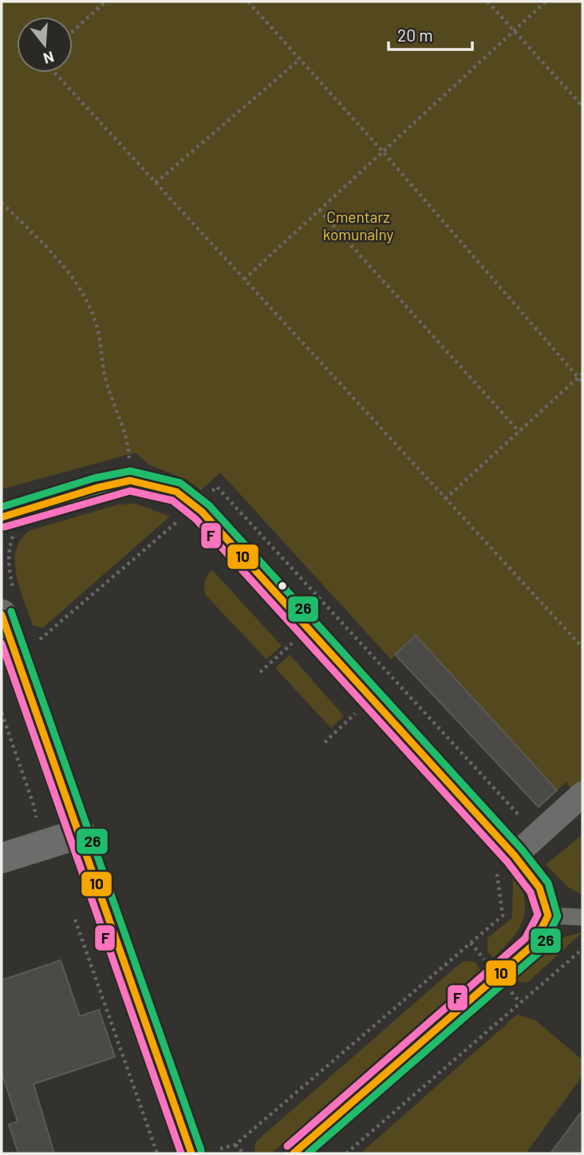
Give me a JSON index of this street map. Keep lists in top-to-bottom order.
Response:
{
  "parks": ["Cmentarz komunalny"],
  "lines": ["transit line 26", "transit line 10", "transit line F"],
  "scale_bar": "20 m",
  "north": "bottom"
}
